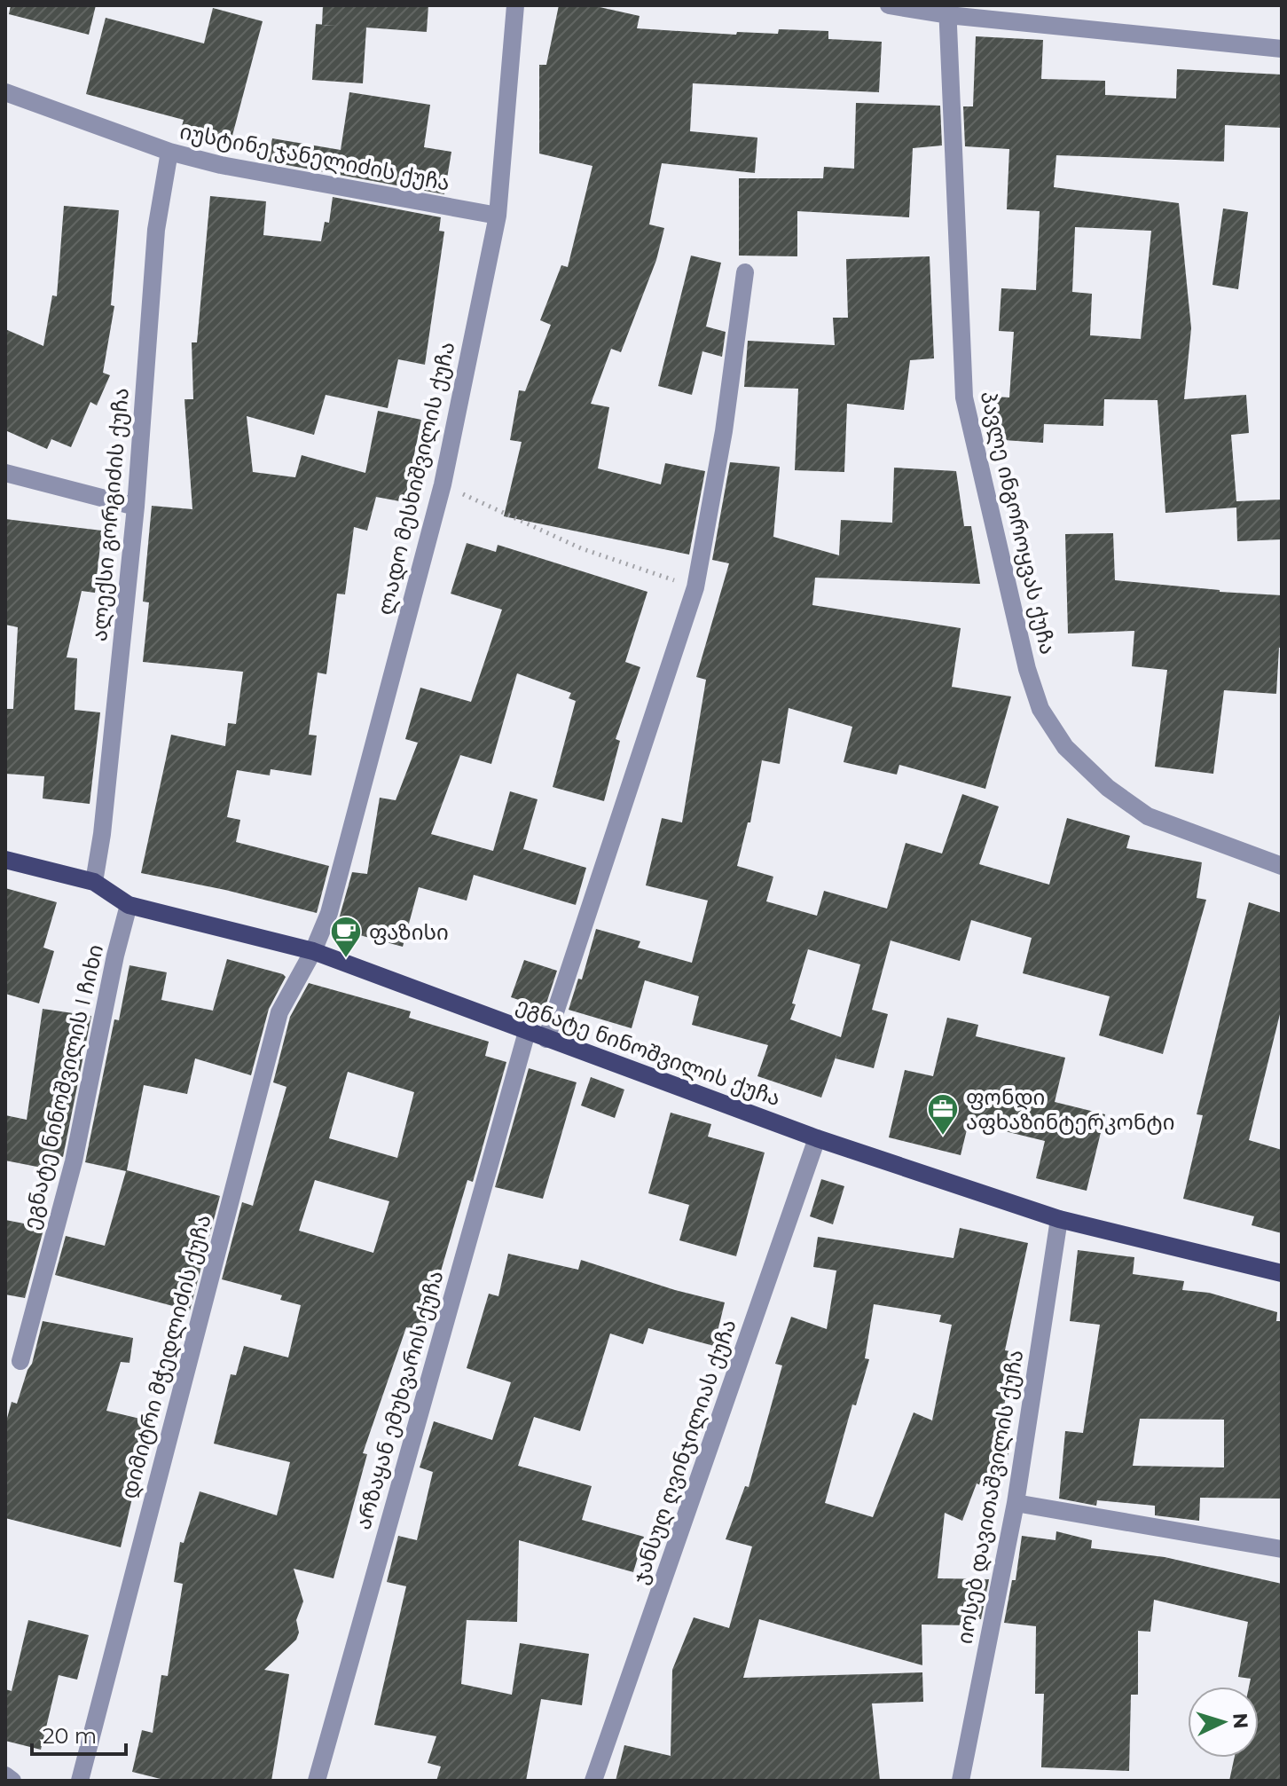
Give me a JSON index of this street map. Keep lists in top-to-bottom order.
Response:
{
  "streets": {
    "main road": ["ეგნატე ნინოშვილის ქუჩა"],
    "street": [
      "იუსტინე ჯანელიძის ქუჩა",
      "ლადო მესხიშვილის ქუჩა",
      "ალექსი გორგიძის ქუჩა",
      "პავლე ინგოროყვას ქუჩა",
      "ეგნატე ნინოშვილის I ჩიხი",
      "დიმიტრი მჭედლიძის ქუჩა",
      "არზაყან ემუხვარის ქუჩა",
      "ჯანსუღ ღვინჯილიას ქუჩა",
      "იოსებ დავითაშვილის ქუჩა"
    ]
  },
  "crossings": [
    ["იუსტინე ჯანელიძის ქუჩა", "ლადო მესხიშვილის ქუჩა"],
    ["იუსტინე ჯანელიძის ქუჩა", "ალექსი გორგიძის ქუჩა"],
    ["ლადო მესხიშვილის ქუჩა", "ეგნატე ნინოშვილის ქუჩა"],
    ["ლადო მესხიშვილის ქუჩა", "დიმიტრი მჭედლიძის ქუჩა"],
    ["ალექსი გორგიძის ქუჩა", "ეგნატე ნინოშვილის ქუჩა"],
    ["ეგნატე ნინოშვილის ქუჩა", "ეგნატე ნინოშვილის I ჩიხი"],
    ["ეგნატე ნინოშვილის ქუჩა", "დიმიტრი მჭედლიძის ქუჩა"],
    ["ეგნატე ნინოშვილის ქუჩა", "არზაყან ემუხვარის ქუჩა"],
    ["ეგნატე ნინოშვილის ქუჩა", "ჯანსუღ ღვინჯილიას ქუჩა"],
    ["ეგნატე ნინოშვილის ქუჩა", "იოსებ დავითაშვილის ქუჩა"]
  ],
  "places": {
    "cafe": ["ფაზისი"],
    "office": ["ფონდი აფხაზინტერკონტი"]
  },
  "scale_bar": "20 m",
  "north": "right"
}
